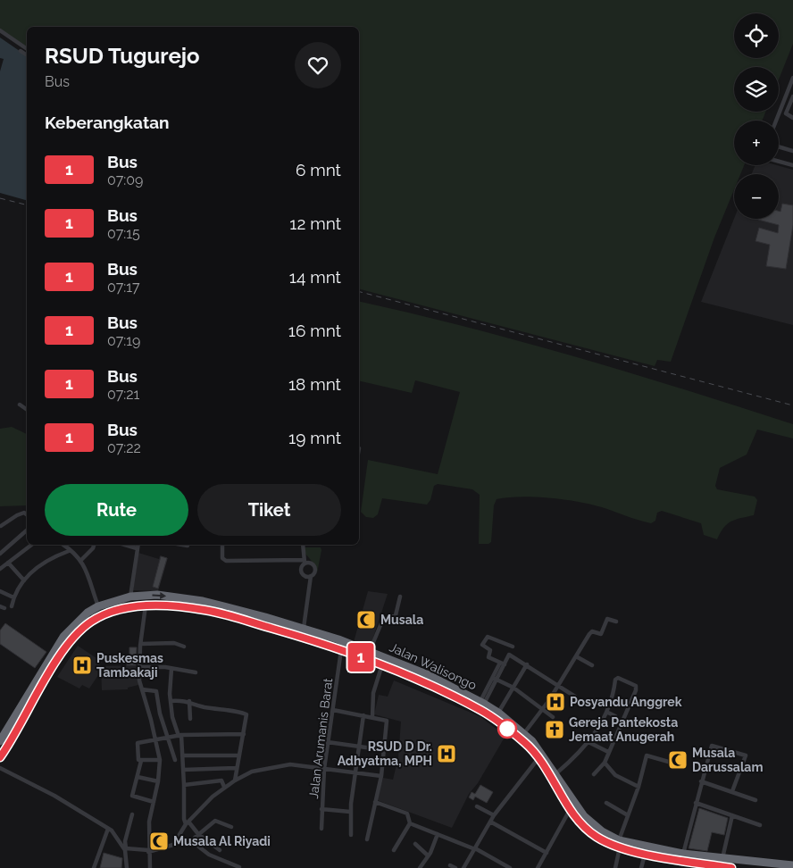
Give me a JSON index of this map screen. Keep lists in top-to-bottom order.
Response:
{
  "streets": {
    "highway": ["Jalan Walisongo"],
    "street": ["Jalan Arumanis Barat"]
  },
  "crossings": [
    ["Jalan Walisongo", "Jalan Arumanis Barat"]
  ],
  "places": {
    "mosque": ["Musala", "Musala Darussalam", "Musala Al Riyadi"],
    "hospital": ["Puskesmas Tambakaji", "Posyandu Anggrek", "RSUD D Dr. Adhyatma, MPH"],
    "church": ["Gereja Pantekosta Jemaat Anugerah"]
  },
  "lines": ["bus line 1"],
  "page": {
    "on_map": "1",
    "map_buttons": ["+", "−"],
    "heading": [
      ["RSUD Tugurejo", "Bus"],
      "Keberangkatan"
    ],
    "list": [
      {
        "mark": "1",
        "name": "Bus",
        "note": "07:09",
        "value": "6 mnt"
      },
      {
        "mark": "1",
        "name": "Bus",
        "note": "07:15",
        "value": "12 mnt"
      },
      {
        "mark": "1",
        "name": "Bus",
        "note": "07:17",
        "value": "14 mnt"
      },
      {
        "mark": "1",
        "name": "Bus",
        "note": "07:19",
        "value": "16 mnt"
      },
      {
        "mark": "1",
        "name": "Bus",
        "note": "07:21",
        "value": "18 mnt"
      },
      {
        "mark": "1",
        "name": "Bus",
        "note": "07:22",
        "value": "19 mnt"
      }
    ],
    "buttons": ["Rute", "Tiket"]
  }
}
